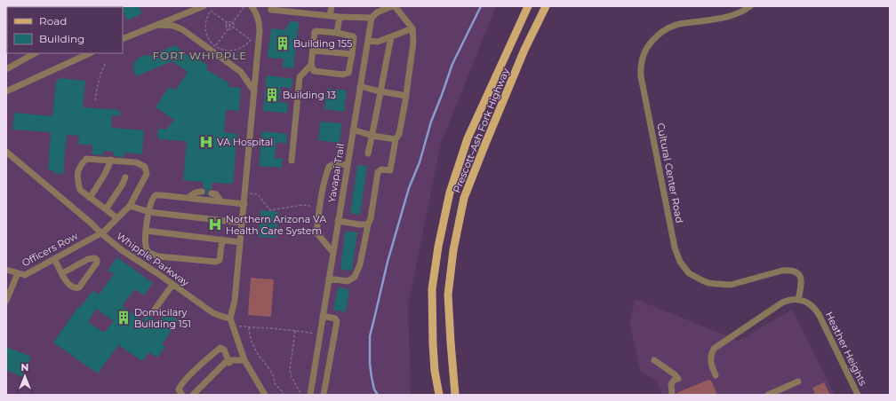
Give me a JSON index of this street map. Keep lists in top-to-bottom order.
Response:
{
  "streets": {
    "main road": ["Prescott–Ash Fork Highway"],
    "lane": [
      "Yavapai Trail",
      "Cultural Center Road",
      "Officers Row",
      "Whipple Parkway",
      "Heather Heights"
    ]
  },
  "crossings": [
    ["Cultural Center Road", "Heather Heights"],
    ["Officers Row", "Whipple Parkway"]
  ],
  "districts": ["FORT WHIPPLE"],
  "places": {
    "building": ["Building 155", "Building 13", "Domicilary Building 151"],
    "hospital": ["VA Hospital", "Northern Arizona VA Health Care System"]
  },
  "legend": ["Road", "Building"],
  "north": "top"
}
